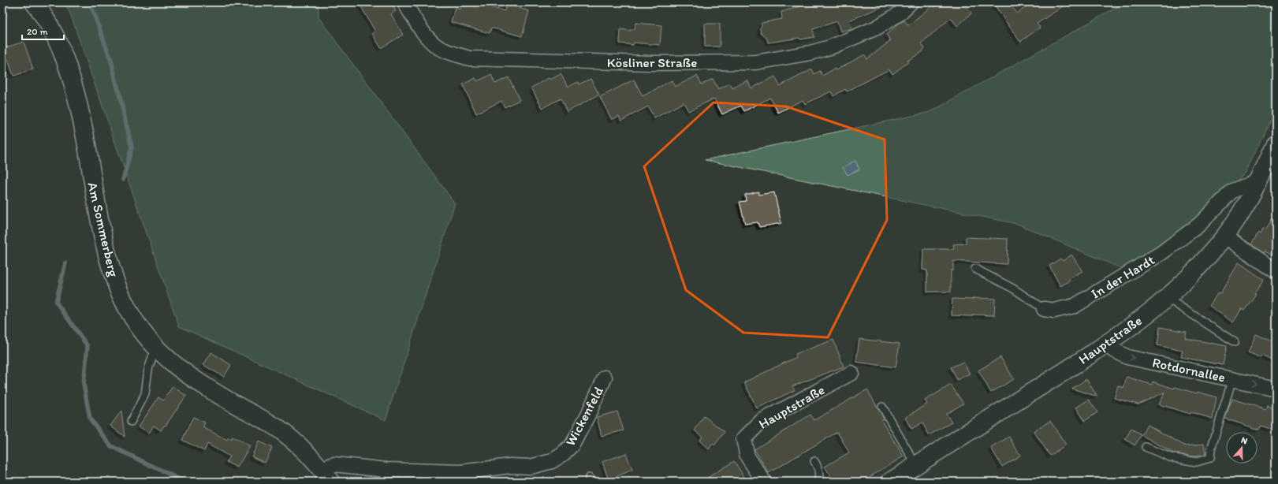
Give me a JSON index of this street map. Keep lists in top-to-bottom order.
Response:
{
  "streets": {
    "street": [
      "Kösliner Straße",
      "Am Sommerberg",
      "In der Hardt",
      "Hauptstraße",
      "Rotdornallee",
      "Wickenfeld"
    ]
  },
  "crossings": [
    ["Am Sommerberg", "Wickenfeld"],
    ["In der Hardt", "Hauptstraße"],
    ["Hauptstraße", "Rotdornallee"]
  ],
  "one_way": ["Rotdornallee"],
  "scale_bar": "20 m",
  "north": "top"
}
